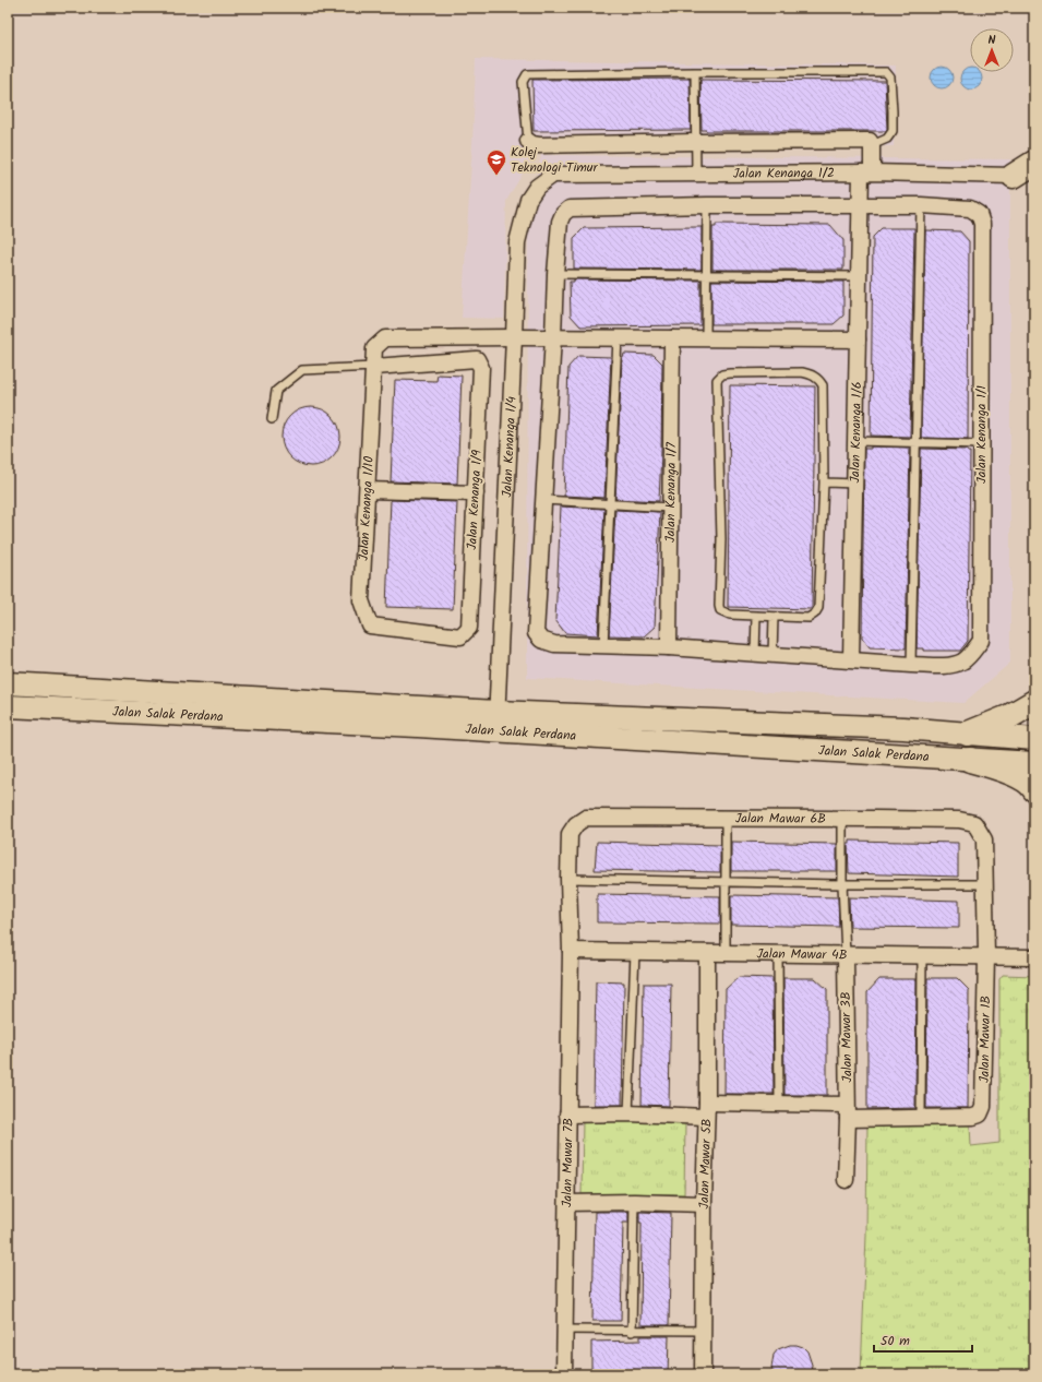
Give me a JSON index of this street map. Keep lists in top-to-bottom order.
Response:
{
  "streets": {
    "street": [
      "Jalan Kenanga 1/2",
      "Jalan Kenanga 1/6",
      "Jalan Kenanga 1/1",
      "Jalan Kenanga 1/4",
      "Jalan Kenanga 1/7",
      "Jalan Kenanga 1/9",
      "Jalan Kenanga 1/10",
      "Jalan Salak Perdana",
      "Jalan Mawar 6B",
      "Jalan Mawar 4B",
      "Jalan Mawar 3B",
      "Jalan Mawar 1B",
      "Jalan Mawar 7B",
      "Jalan Mawar 5B"
    ]
  },
  "crossings": [
    ["Jalan Kenanga 1/2", "Jalan Kenanga 1/6"],
    ["Jalan Kenanga 1/2", "Jalan Kenanga 1/4"],
    ["Jalan Kenanga 1/4", "Jalan Kenanga 1/10"],
    ["Jalan Kenanga 1/4", "Jalan Salak Perdana"],
    ["Jalan Kenanga 1/9", "Jalan Kenanga 1/10"],
    ["Jalan Mawar 6B", "Jalan Mawar 1B"],
    ["Jalan Mawar 6B", "Jalan Mawar 7B"],
    ["Jalan Mawar 4B", "Jalan Mawar 3B"],
    ["Jalan Mawar 4B", "Jalan Mawar 1B"],
    ["Jalan Mawar 4B", "Jalan Mawar 7B"],
    ["Jalan Mawar 4B", "Jalan Mawar 5B"]
  ],
  "places": {
    "school or university": ["Kolej Teknologi Timur"]
  },
  "scale_bar": "50 m",
  "north": "top"
}
